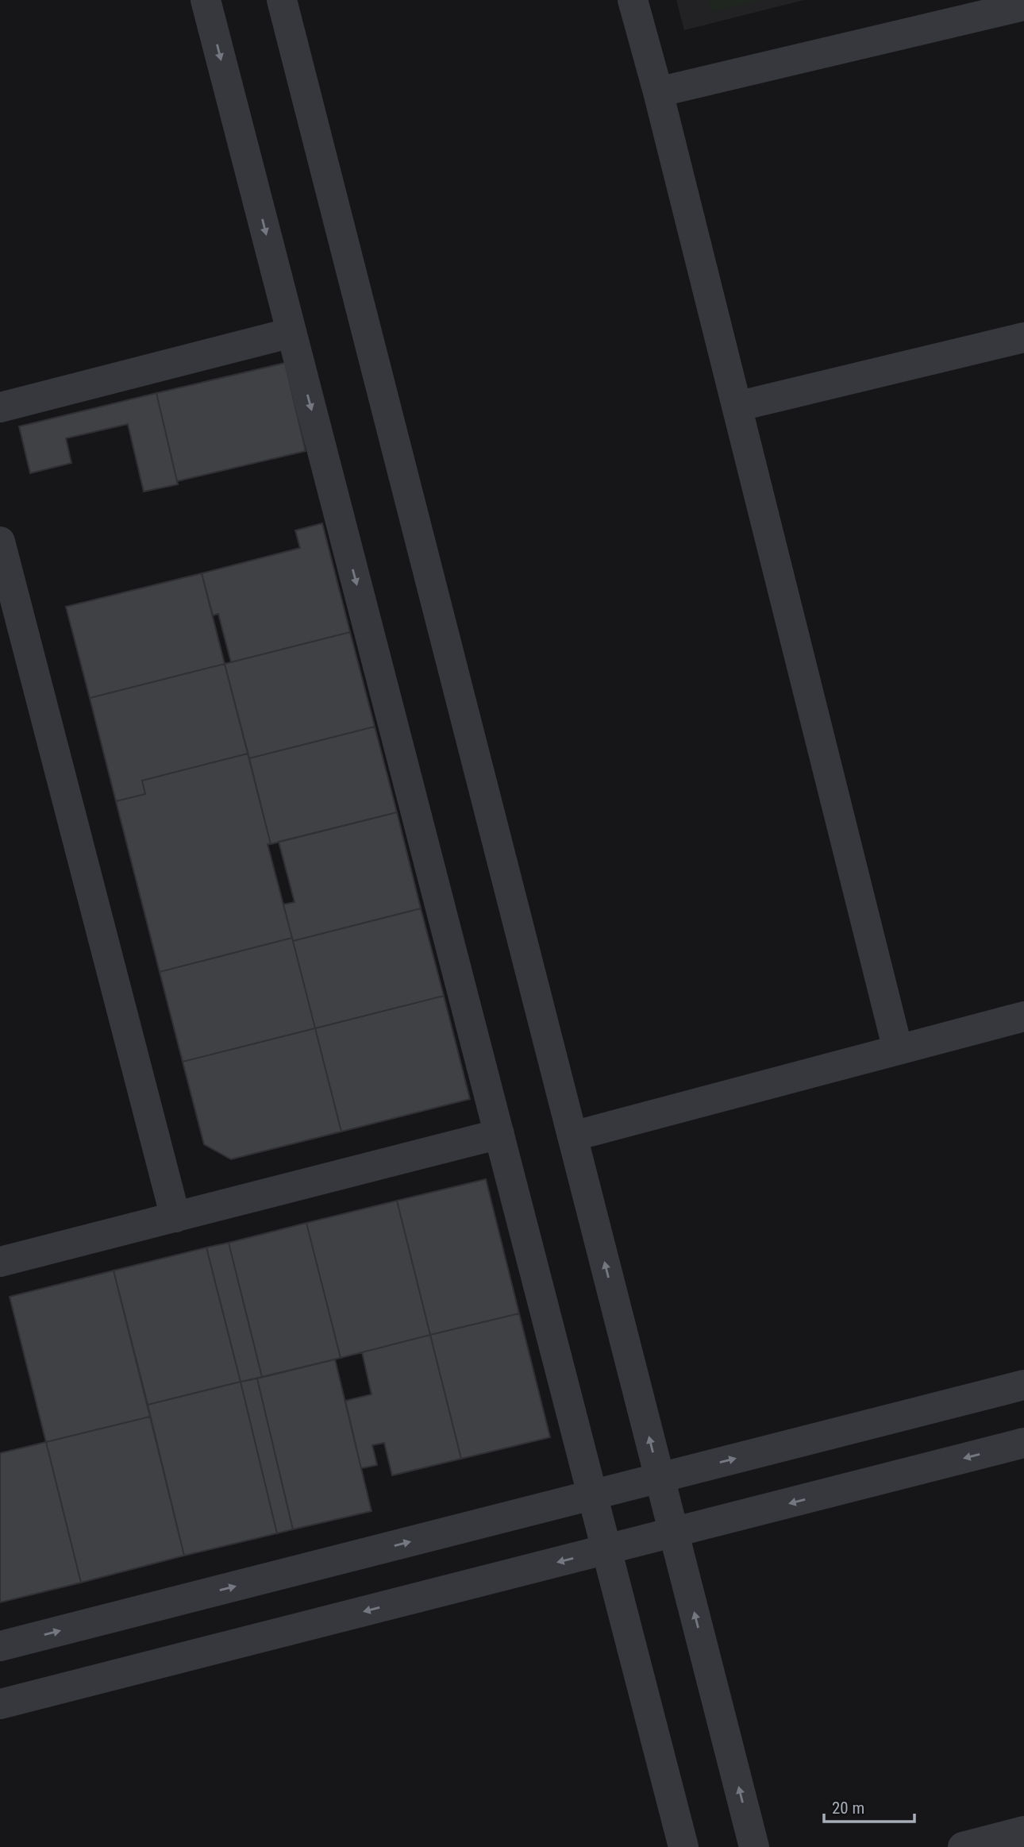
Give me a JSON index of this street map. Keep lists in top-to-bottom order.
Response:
{
  "scale_bar": "20 m"
}
